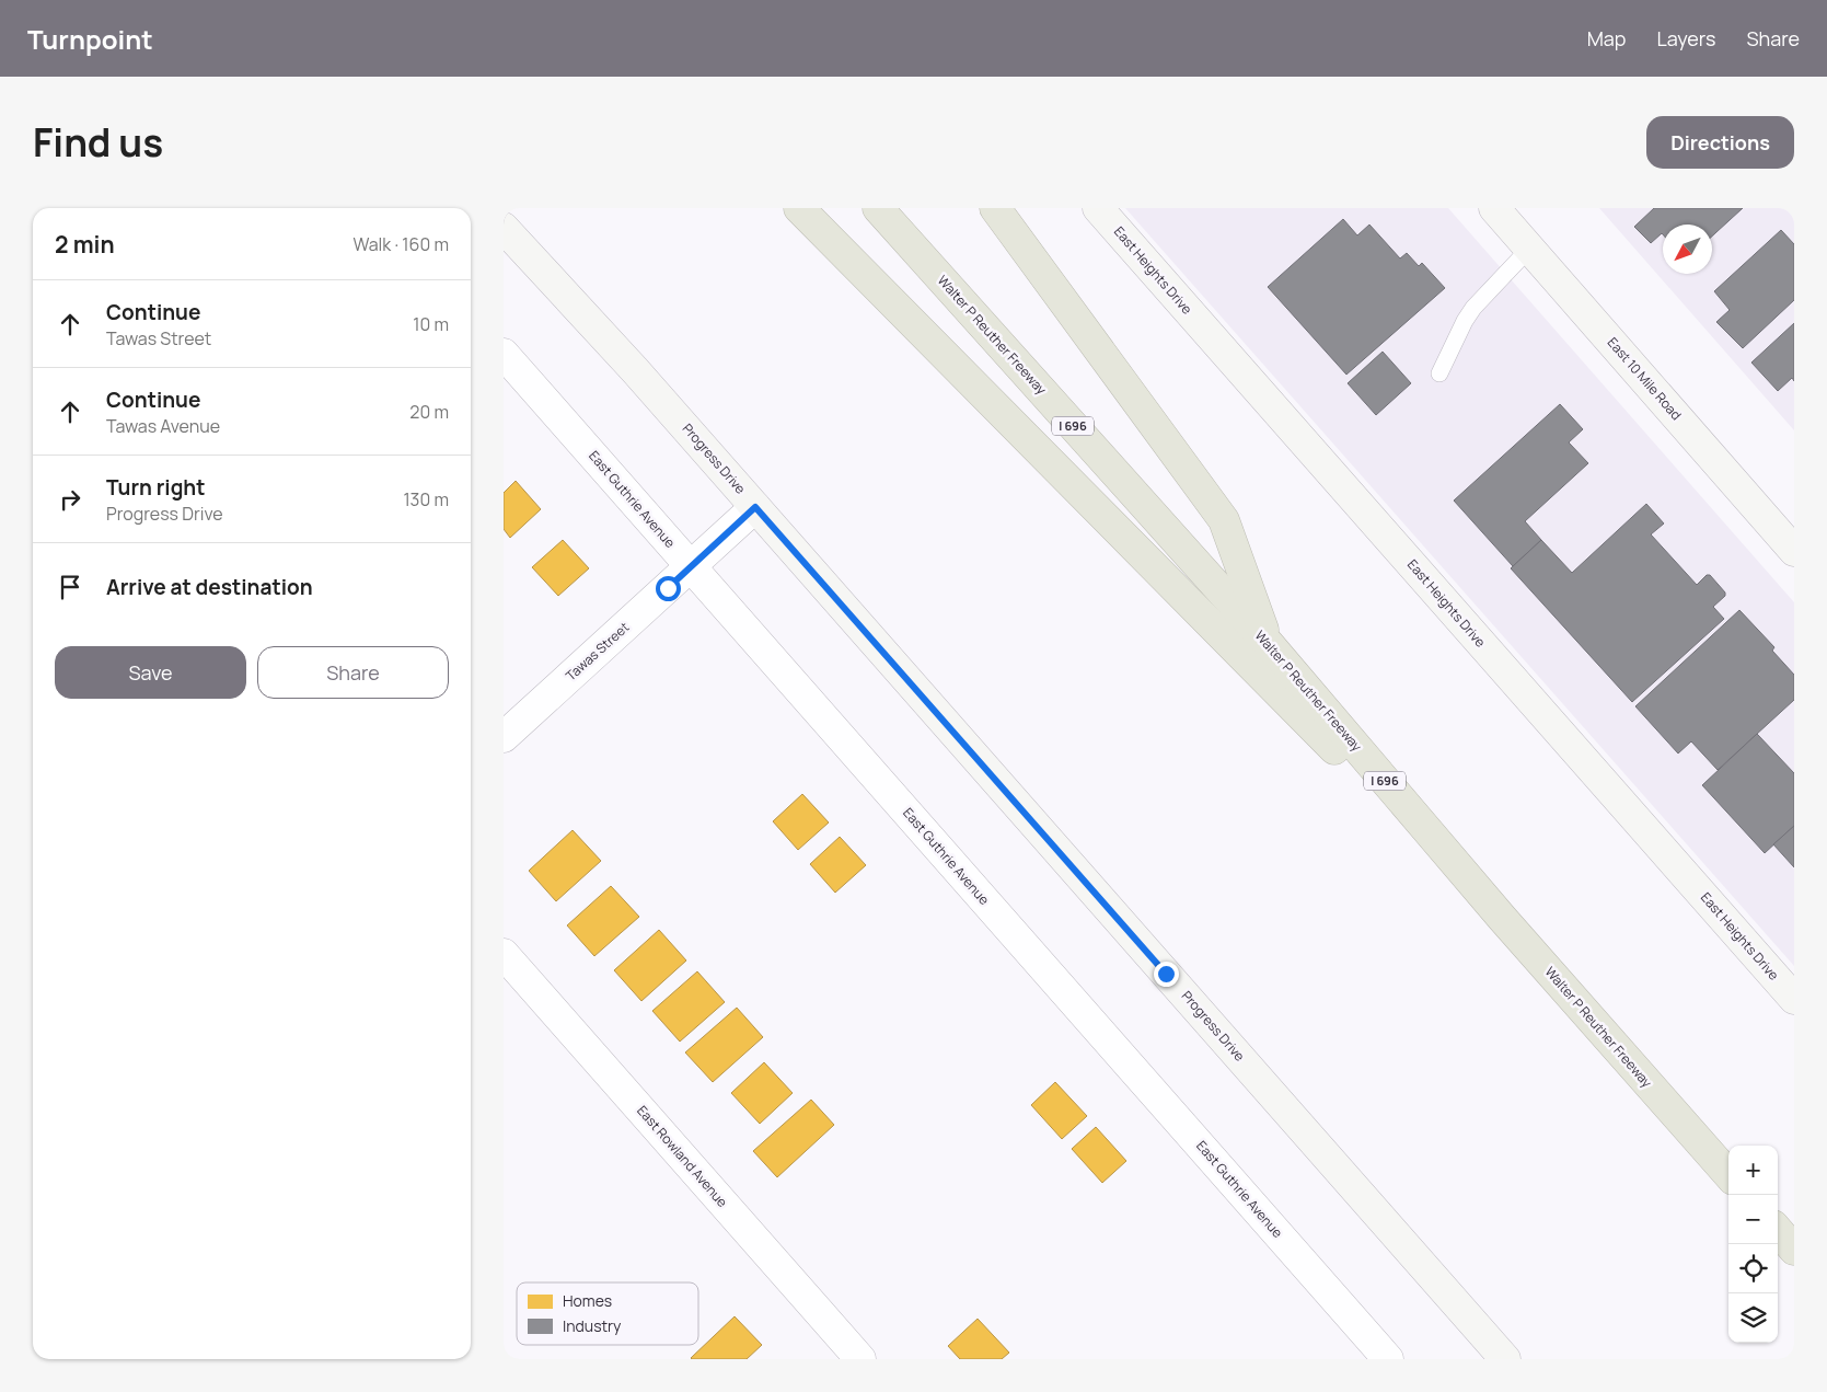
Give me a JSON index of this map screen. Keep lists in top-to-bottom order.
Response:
{
  "streets": {
    "highway": ["Walter P Reuther Freeway", "I 696"],
    "main road": ["East Heights Drive", "East 10 Mile Road", "Progress Drive"],
    "street": ["East Guthrie Avenue", "Tawas Street", "East Rowland Avenue"]
  },
  "crossings": [
    ["Progress Drive", "Tawas Street"],
    ["East Guthrie Avenue", "Tawas Street"]
  ],
  "legend": ["Homes", "Industry"],
  "north": "bottom left",
  "page": {
    "header": "Turnpoint",
    "nav": ["Map", "Layers", "Share"],
    "title": "Find us",
    "buttons": [
      "Directions",
      ["Save", "Share"]
    ],
    "heading": ["2 min", "Walk · 160 m"],
    "list": [
      ["Continue", "Tawas Street", "10 m"],
      ["Continue", "Tawas Avenue", "20 m"],
      ["Turn right", "Progress Drive", "130 m"],
      "Arrive at destination"
    ],
    "map_buttons": ["+", "−"]
  }
}
